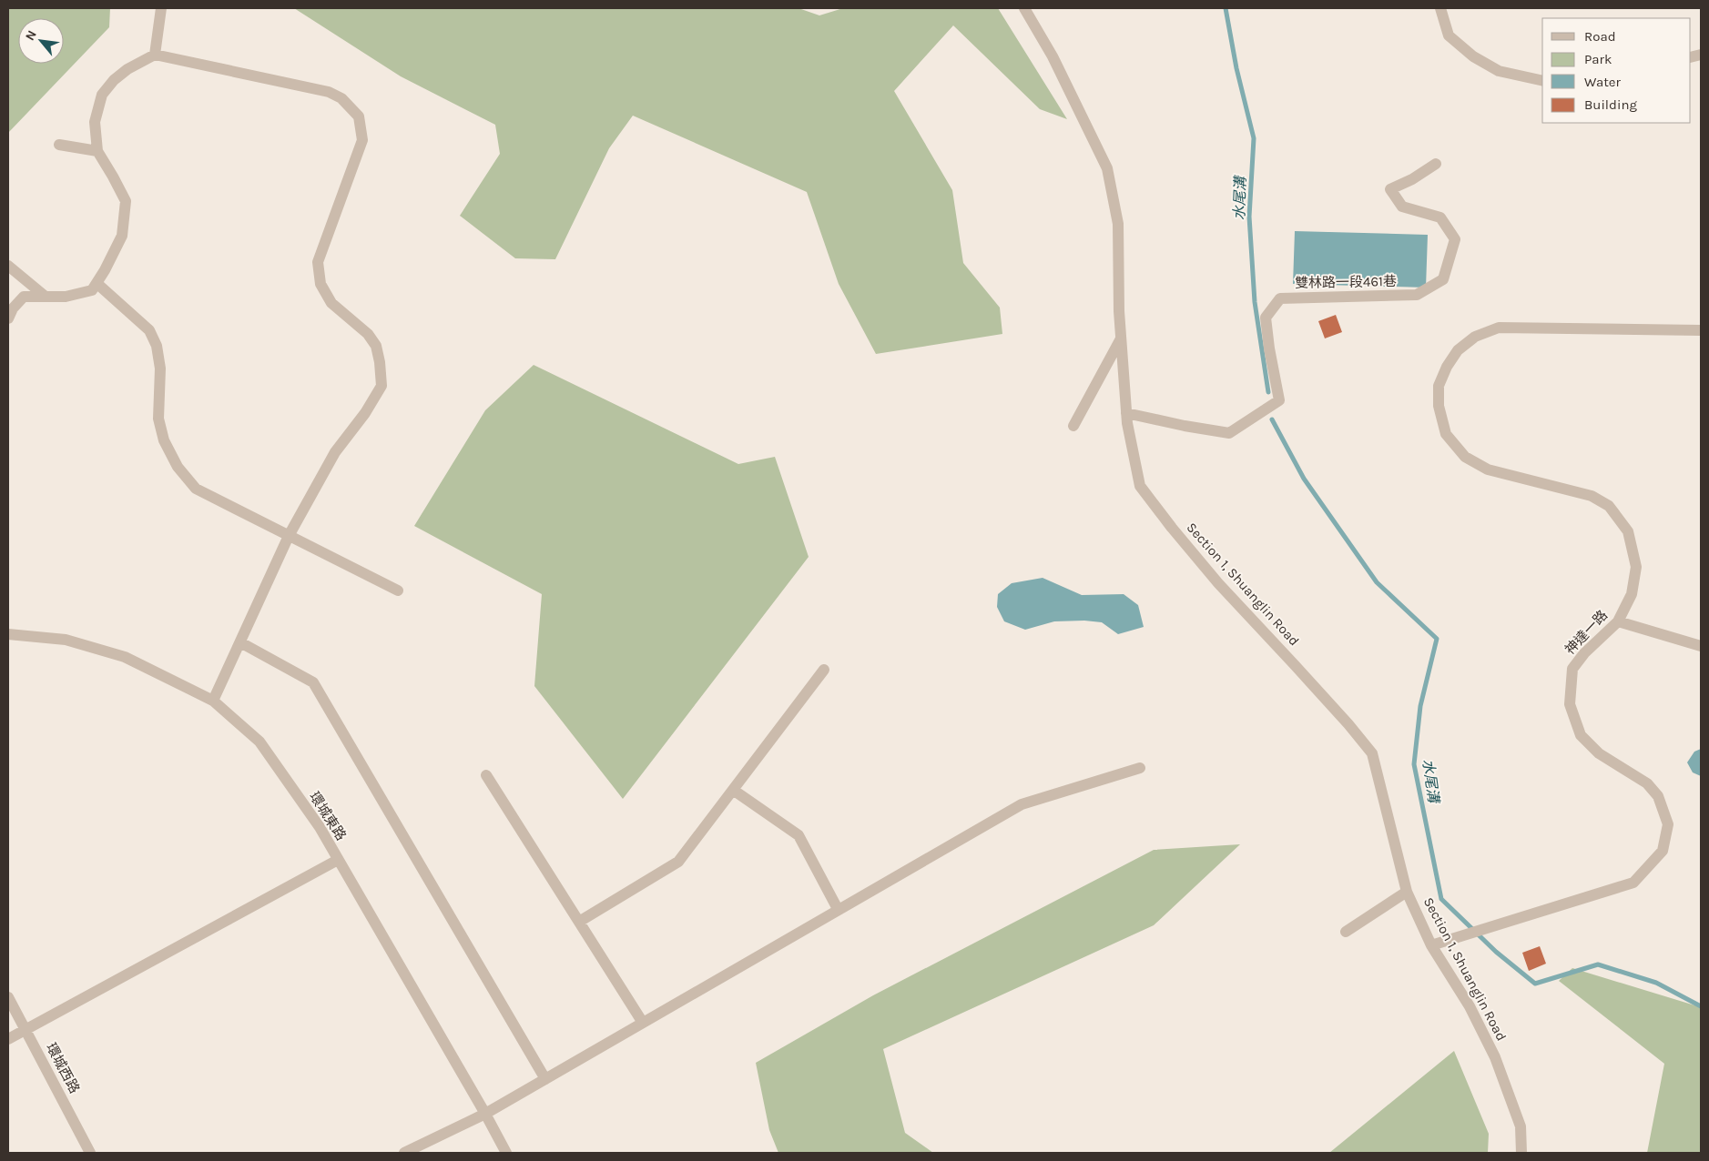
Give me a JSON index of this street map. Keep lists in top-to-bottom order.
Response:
{
  "streets": {
    "street": [
      "雙林路一段461巷",
      "Section 1, Shuanglin Road",
      "神達一路",
      "環城東路",
      "環城西路"
    ]
  },
  "crossings": [
    ["雙林路一段461巷", "Section 1, Shuanglin Road"],
    ["Section 1, Shuanglin Road", "神達一路"]
  ],
  "water": ["水尾溝"],
  "legend": [
    "Road",
    "Park",
    "Water",
    "Building"
  ],
  "north": "top left"
}
